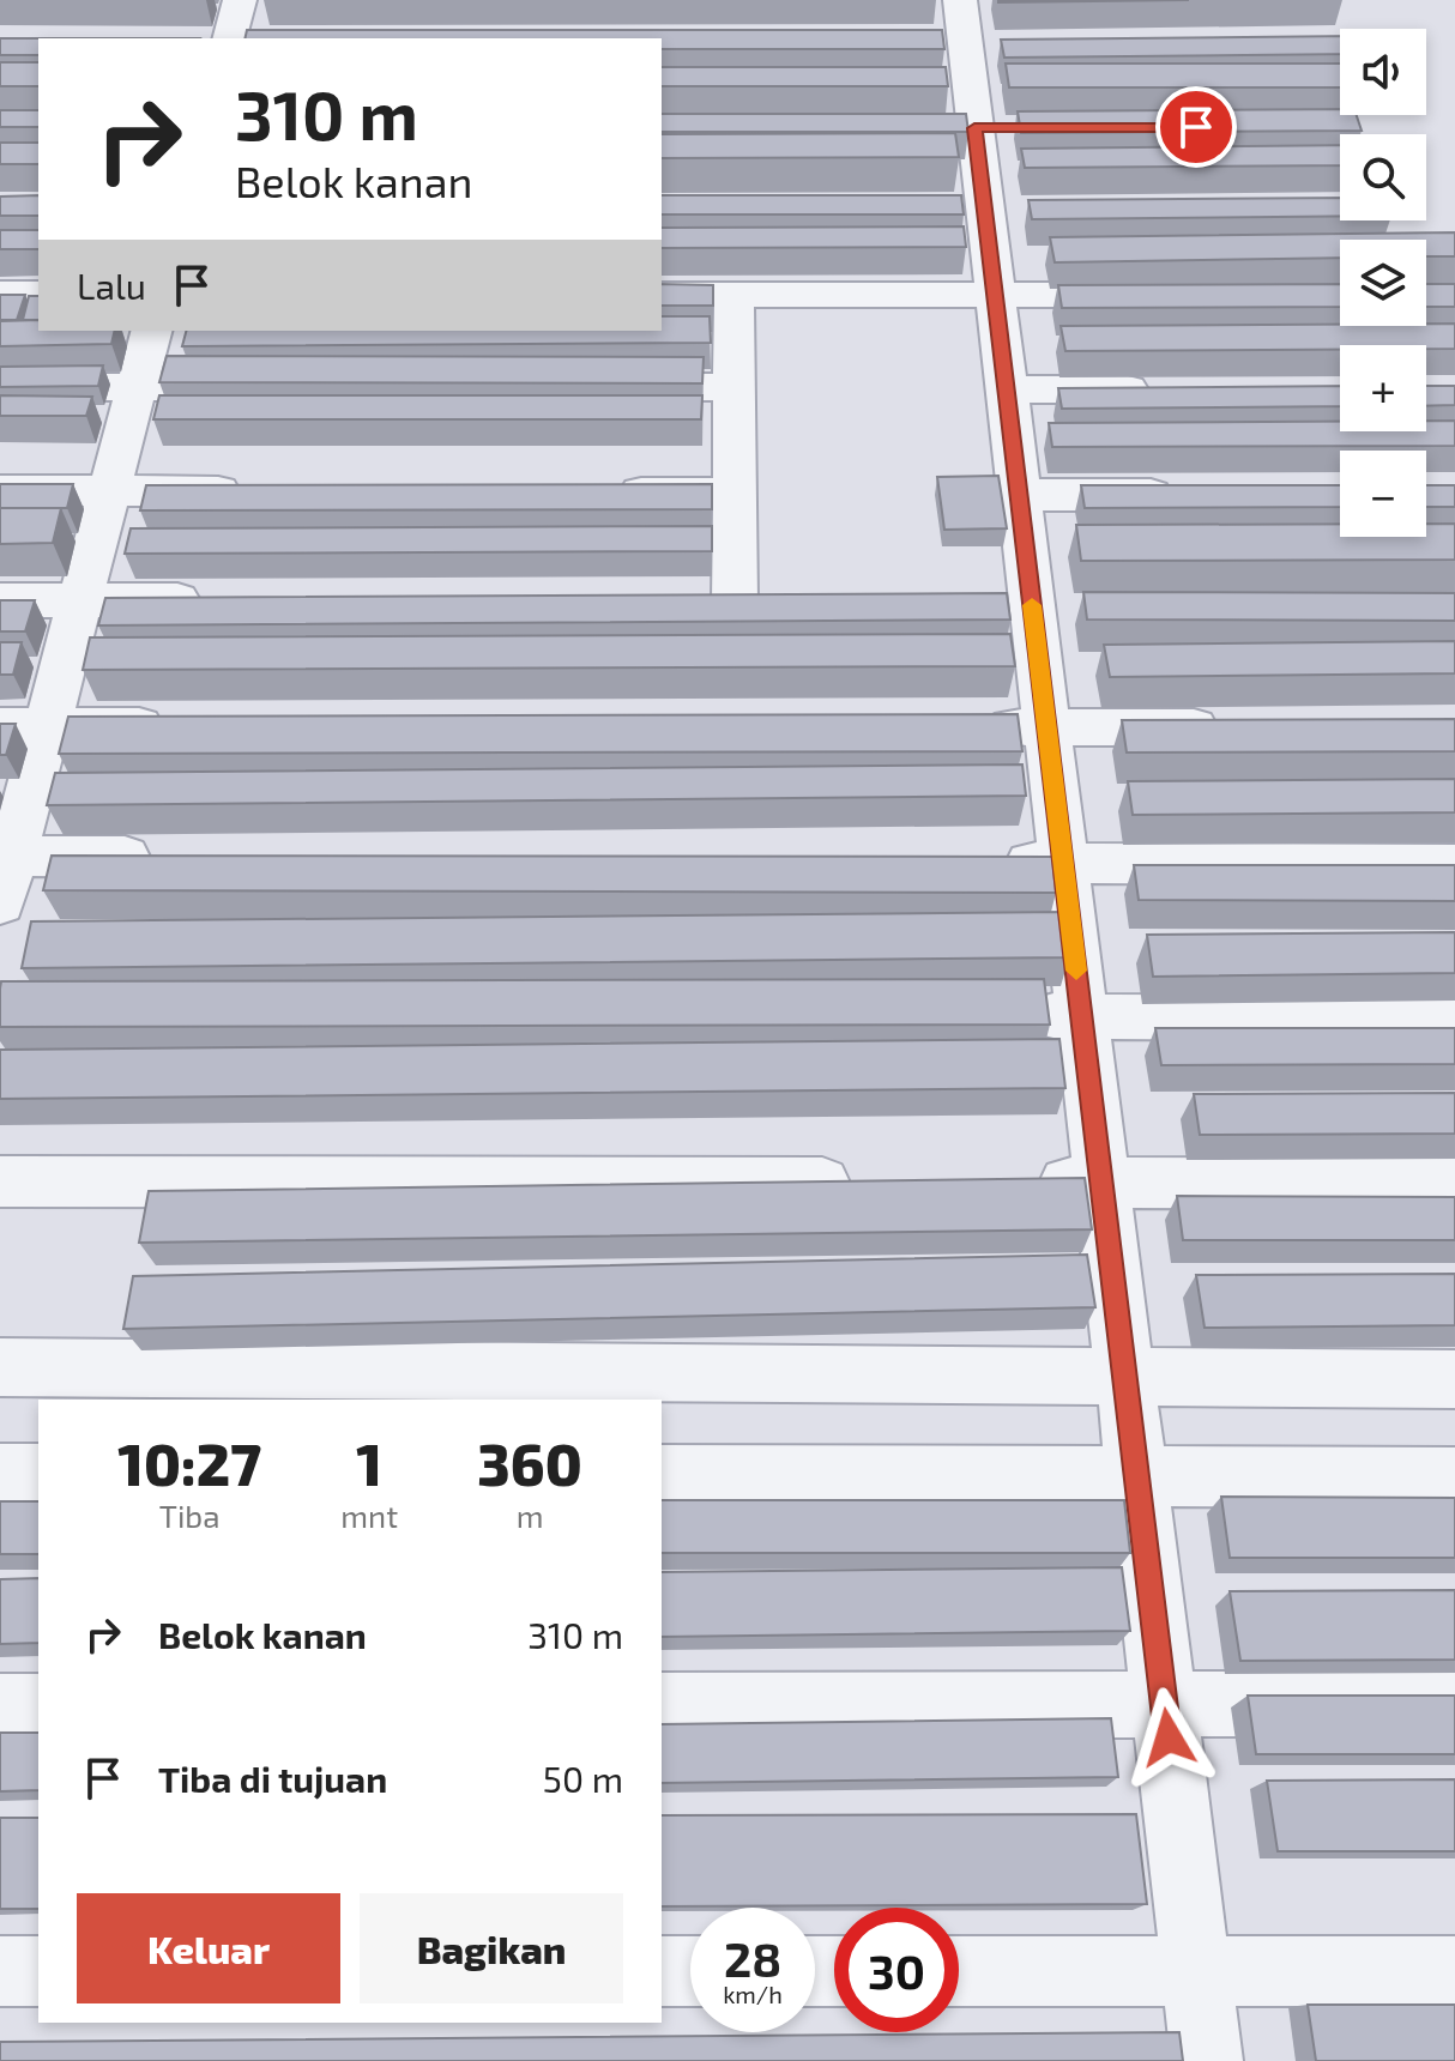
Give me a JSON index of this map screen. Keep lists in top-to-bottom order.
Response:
{
  "page": {
    "map_buttons": ["+", "−"],
    "turn": ["310 m", "Belok kanan"],
    "then": "Lalu",
    "eta": [
      "10:27",
      "Tiba",
      "1",
      "mnt",
      "360",
      "m"
    ],
    "list": [
      {
        "name": "Belok kanan",
        "value": "310 m"
      },
      {
        "name": "Tiba di tujuan",
        "value": "50 m"
      }
    ],
    "buttons": ["Keluar", "Bagikan"],
    "speed": "28 km/h",
    "limit": "30"
  }
}
